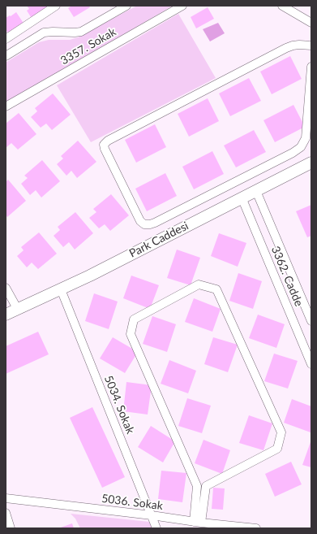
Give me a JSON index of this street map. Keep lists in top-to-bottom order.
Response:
{
  "streets": {
    "street": [
      "3357. Sokak",
      "Park Caddesi",
      "3362. Cadde",
      "5034. Sokak",
      "5036. Sokak"
    ]
  },
  "crossings": [
    ["Park Caddesi", "3362. Cadde"],
    ["Park Caddesi", "5034. Sokak"],
    ["5034. Sokak", "5036. Sokak"]
  ]
}
